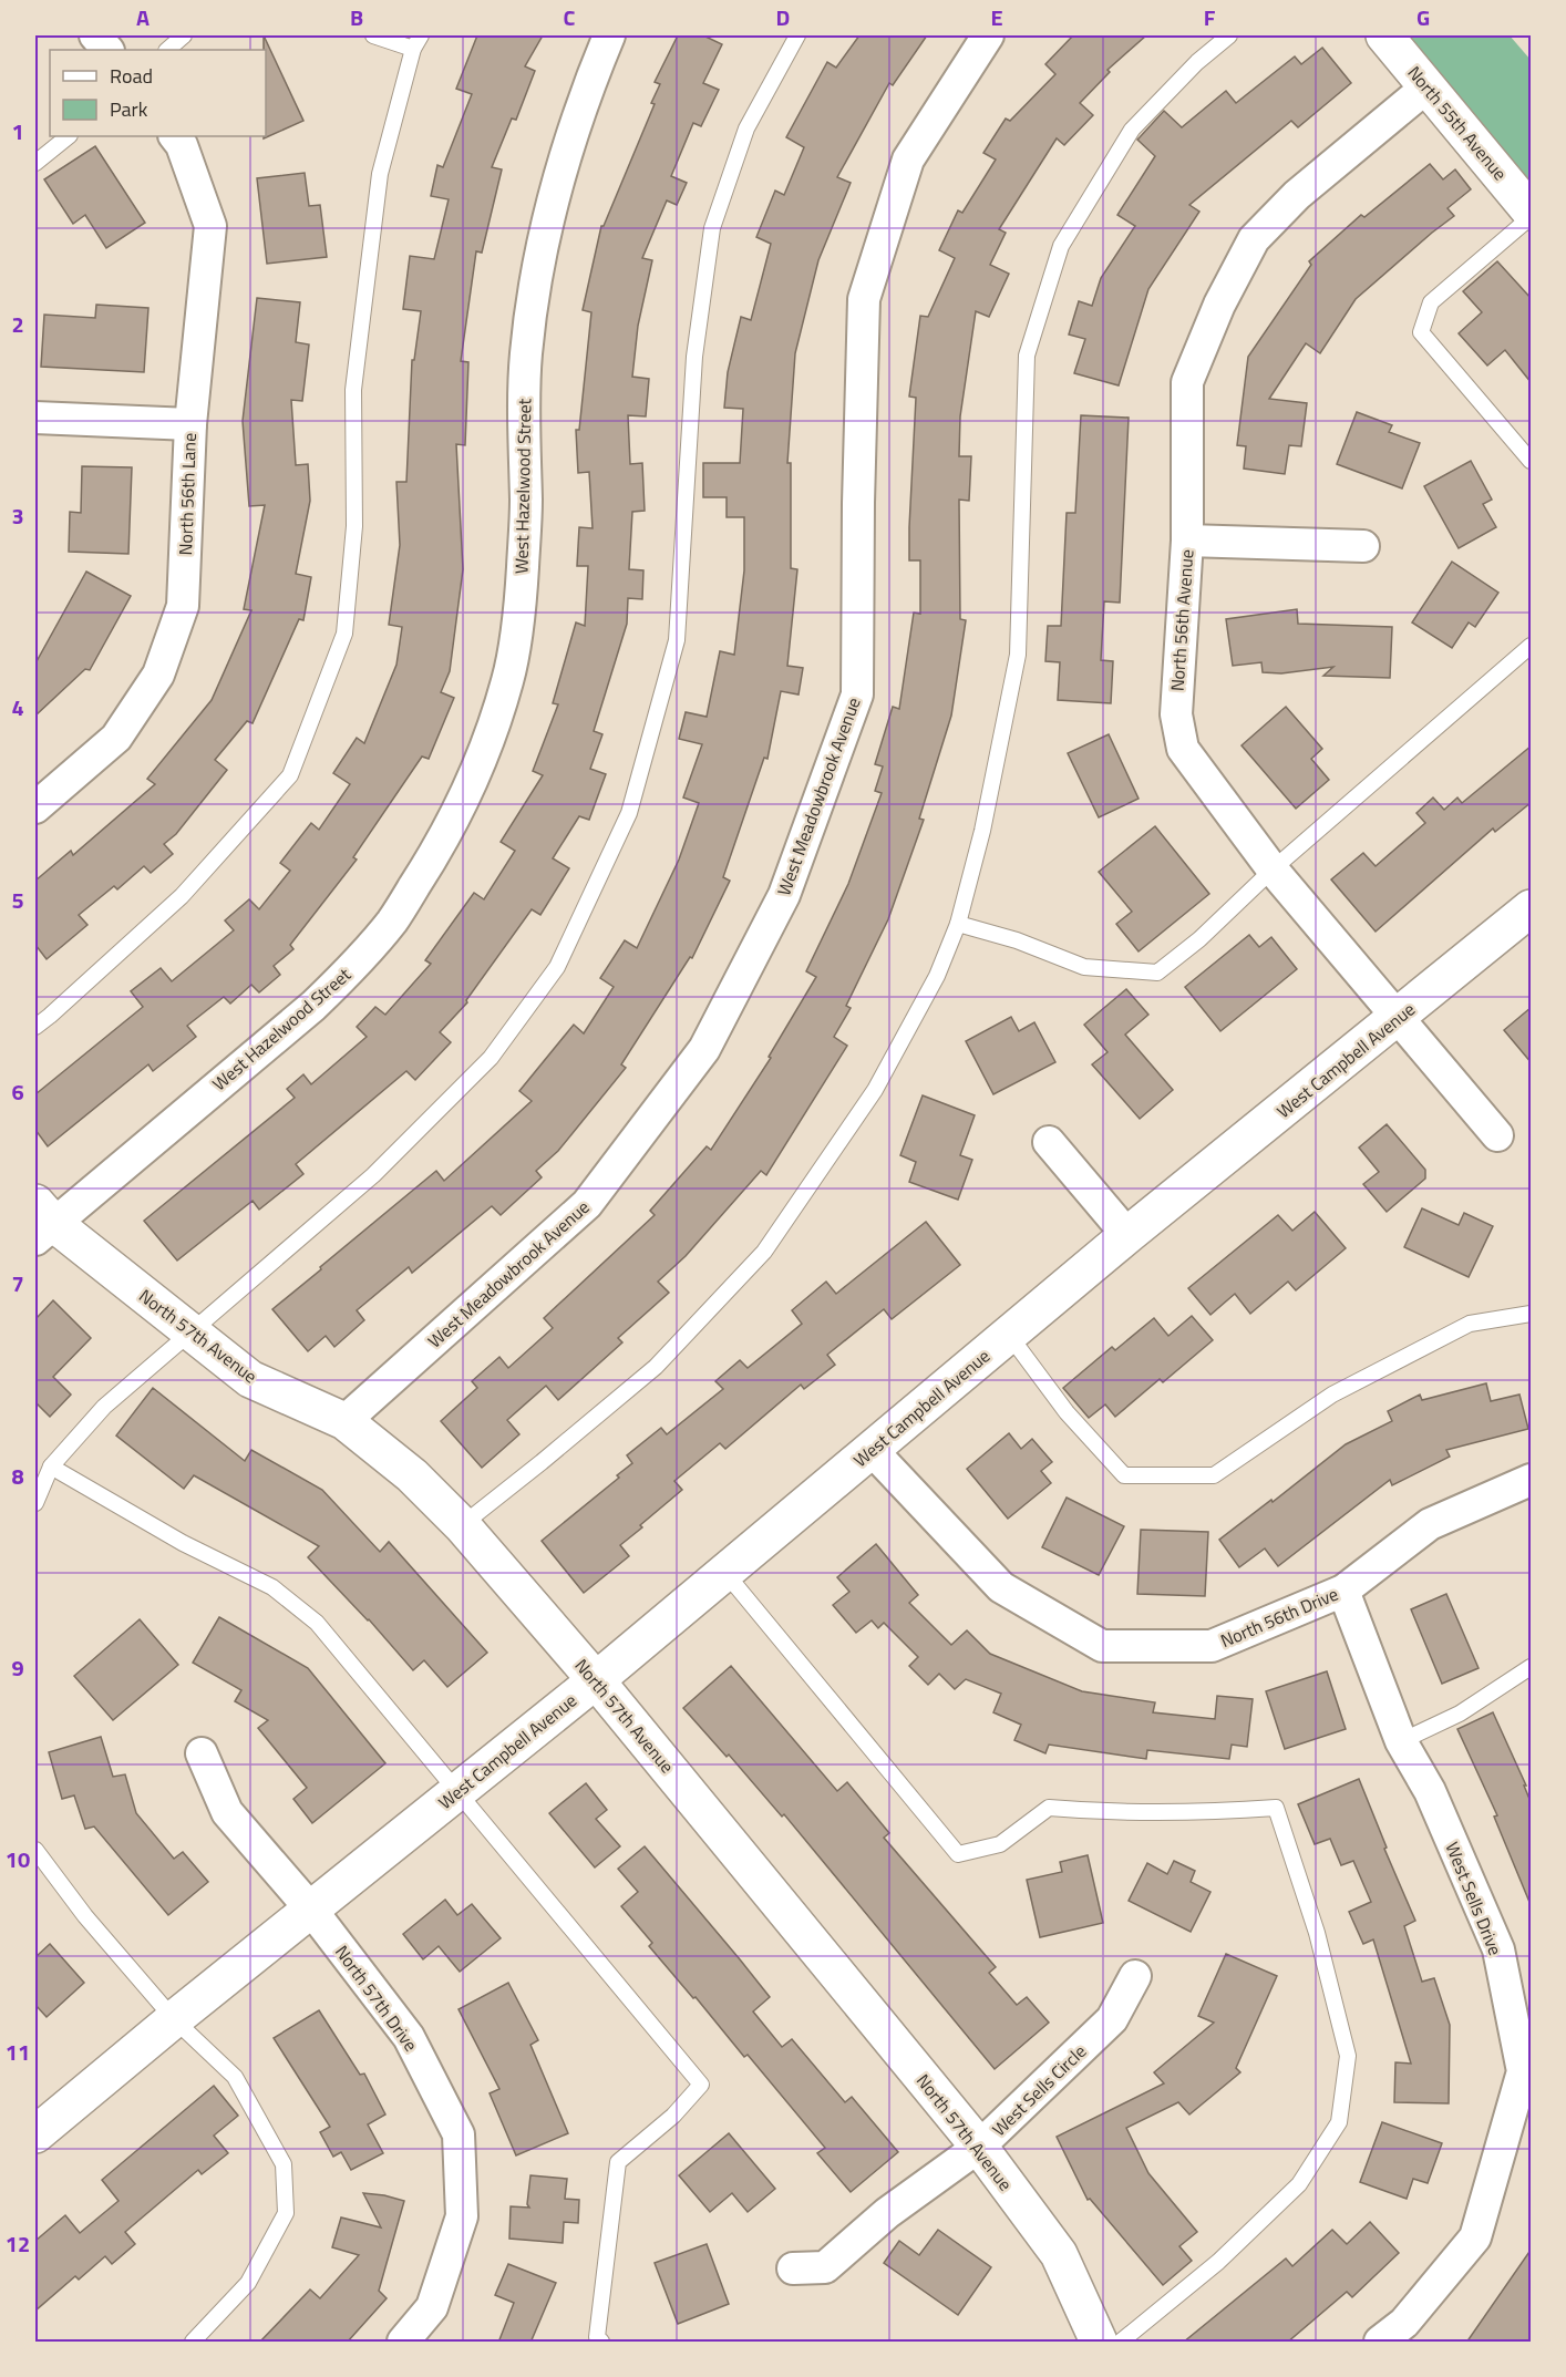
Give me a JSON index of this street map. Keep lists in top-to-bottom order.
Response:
{
  "streets": {
    "street": [
      "North 55th Avenue",
      "West Hazelwood Street",
      "North 56th Lane",
      "North 56th Avenue",
      "West Meadowbrook Avenue",
      "West Campbell Avenue",
      "North 57th Avenue",
      "North 56th Drive",
      "West Sells Drive",
      "North 57th Drive",
      "West Sells Circle"
    ]
  },
  "crossings": [
    ["North 55th Avenue", "North 56th Avenue"],
    ["West Hazelwood Street", "North 57th Avenue"],
    ["North 56th Avenue", "West Campbell Avenue"],
    ["West Meadowbrook Avenue", "North 57th Avenue"],
    ["West Campbell Avenue", "North 57th Avenue"],
    ["West Campbell Avenue", "North 56th Drive"],
    ["West Campbell Avenue", "North 57th Drive"],
    ["North 57th Avenue", "West Sells Circle"],
    ["North 56th Drive", "West Sells Drive"]
  ],
  "legend": ["Road", "Park"],
  "grid": {
    "columns": [
      "A",
      "B",
      "C",
      "D",
      "E",
      "F",
      "G"
    ],
    "rows": [
      "1",
      "2",
      "3",
      "4",
      "5",
      "6",
      "7",
      "8",
      "9",
      "10",
      "11",
      "12"
    ]
  }
}
